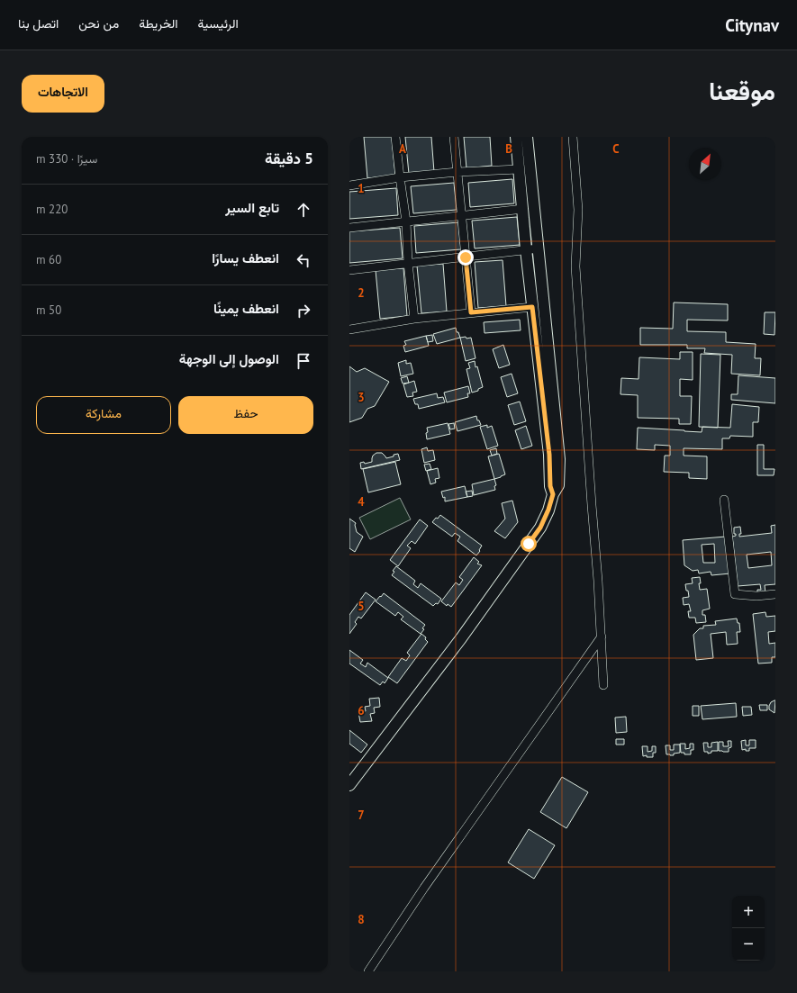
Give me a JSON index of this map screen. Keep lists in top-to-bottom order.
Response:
{
  "north": "top right",
  "page": {
    "header": "Citynav",
    "nav": [
      "الرئيسية",
      "الخريطة",
      "من نحن",
      "اتصل بنا"
    ],
    "title": "موقعنا",
    "buttons": [
      "الاتجاهات",
      ["حفظ", "مشاركة"]
    ],
    "heading": ["5 دقيقة", "سيرًا · 330 m"],
    "list": [
      ["تابع السير", "220 m"],
      ["انعطف يسارًا", "60 m"],
      ["انعطف يمينًا", "50 m"],
      "الوصول إلى الوجهة"
    ],
    "map_buttons": ["+", "−"]
  },
  "grid": {
    "columns": ["A", "B", "C"],
    "rows": [
      "1",
      "2",
      "3",
      "4",
      "5",
      "6",
      "7",
      "8"
    ]
  }
}
